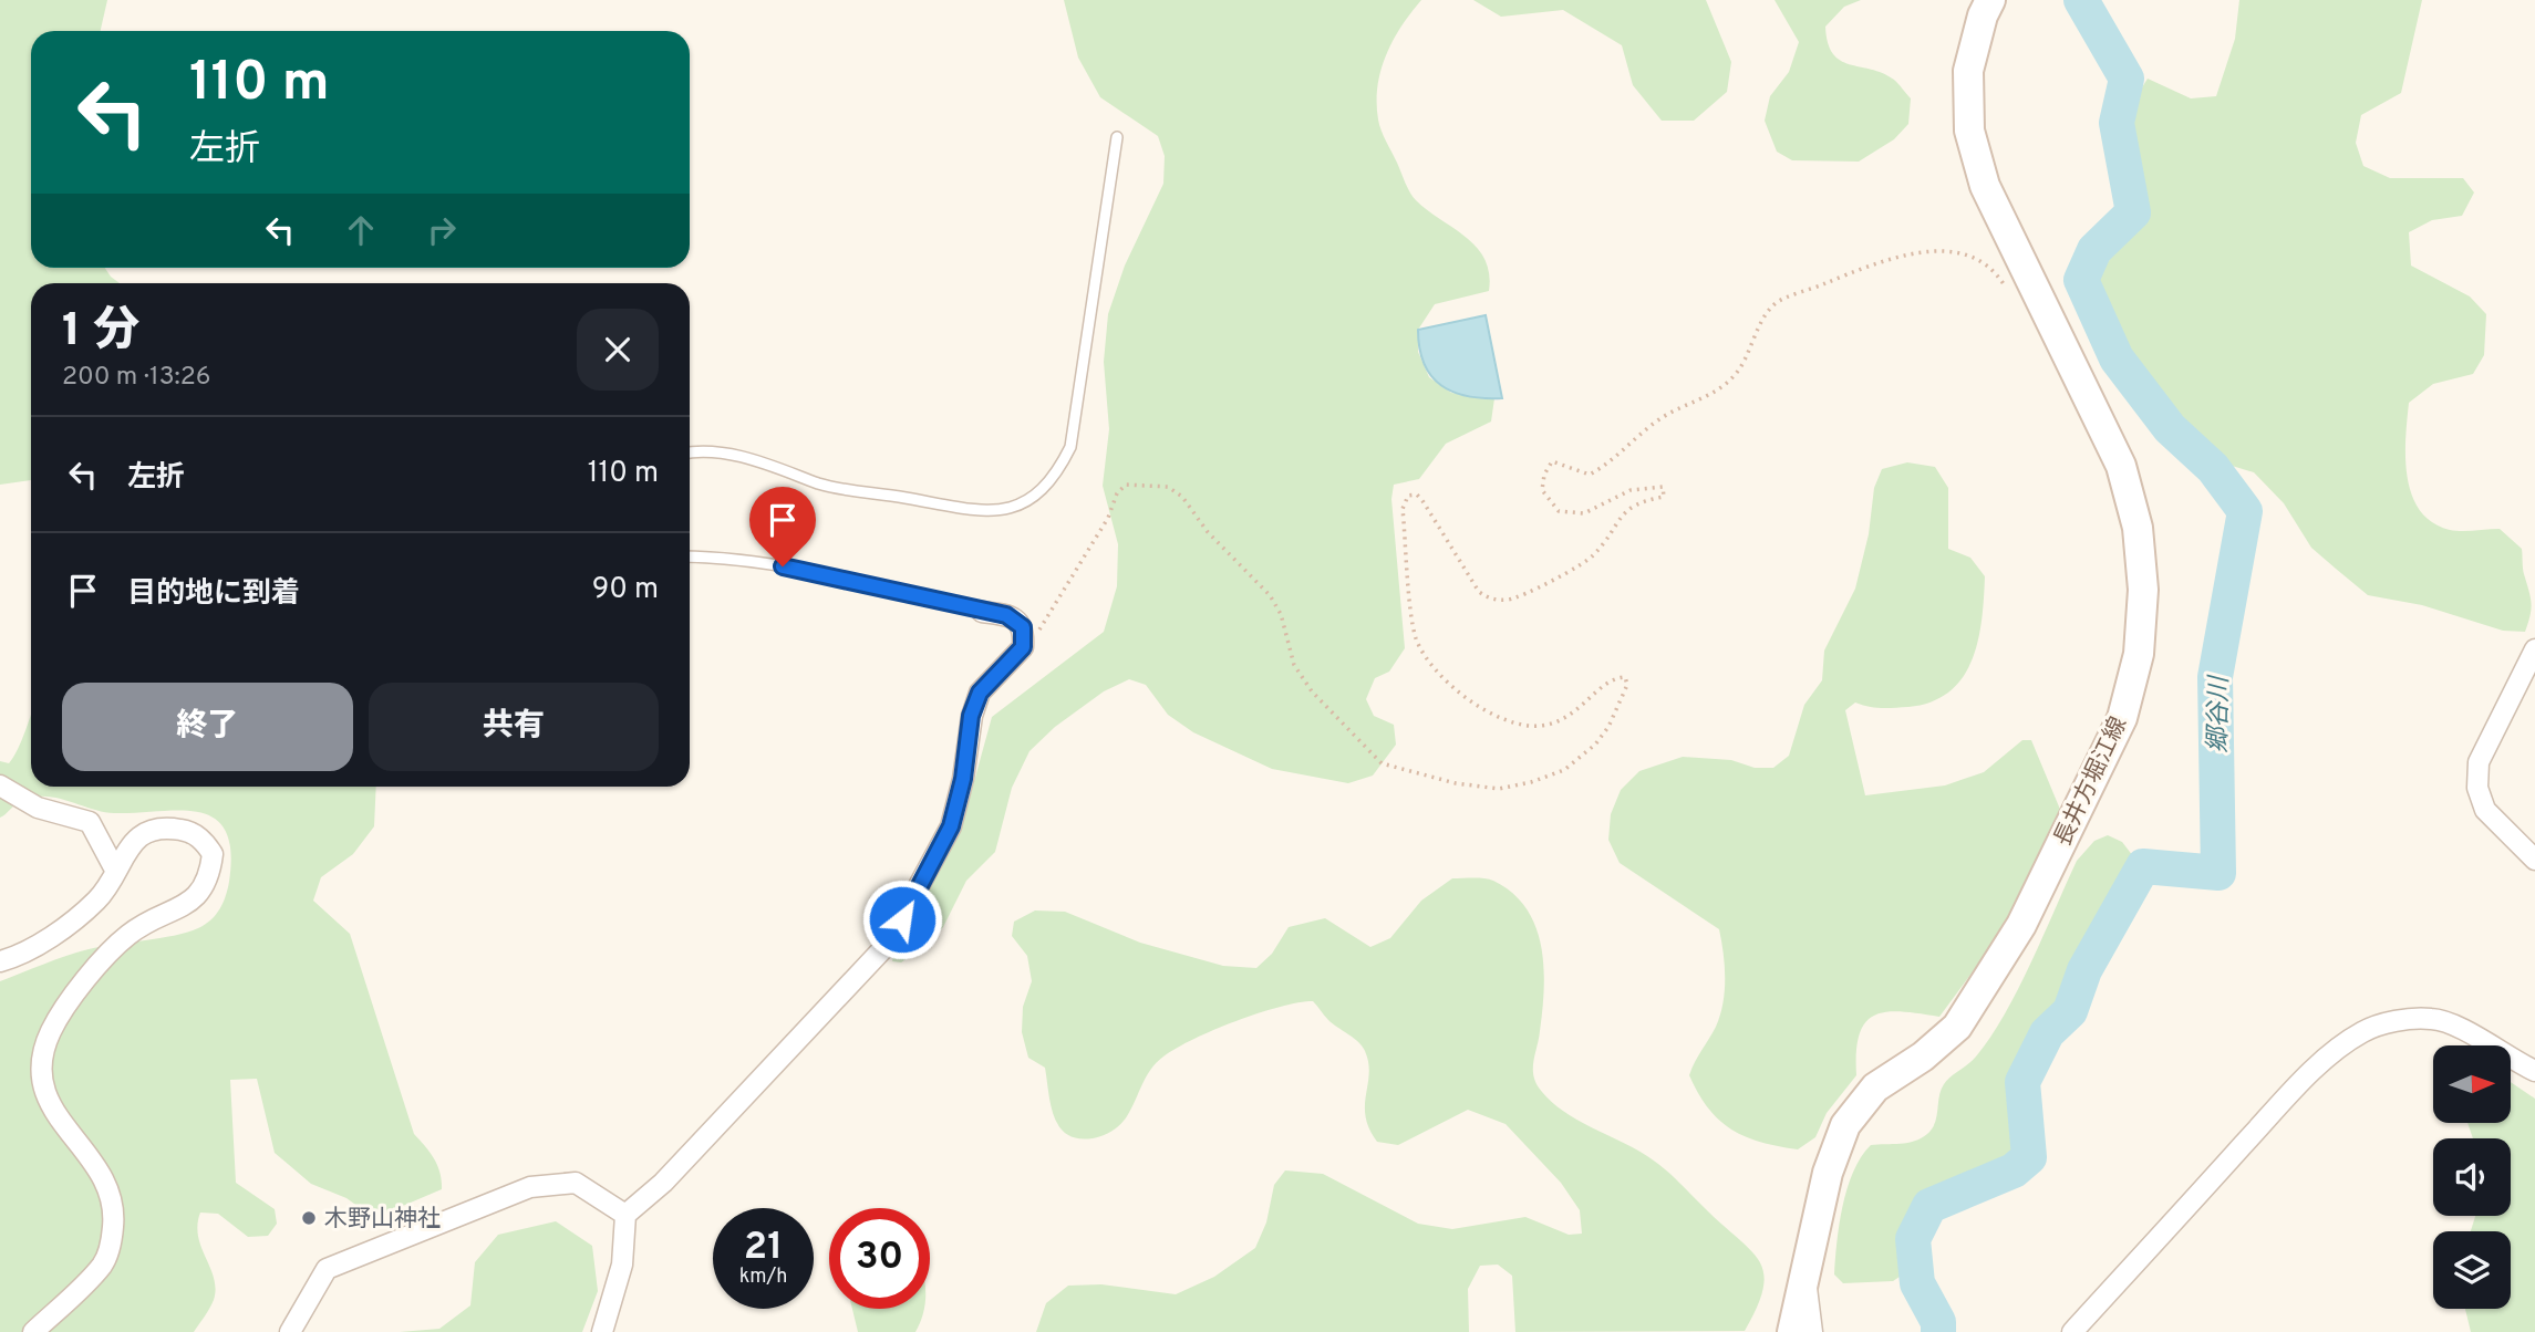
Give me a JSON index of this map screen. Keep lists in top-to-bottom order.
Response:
{
  "streets": {
    "main road": ["長井方堀江線"]
  },
  "water": ["郷谷川"],
  "places": ["木野山神社"],
  "north": "right",
  "page": {
    "turn": ["110 m", "左折"],
    "heading": ["1 分", "200 m · 13:26"],
    "list": [
      {
        "name": "左折",
        "value": "110 m"
      },
      {
        "name": "目的地に到着",
        "value": "90 m"
      }
    ],
    "buttons": ["終了", "共有"],
    "speed": "21 km/h",
    "limit": "30"
  }
}
